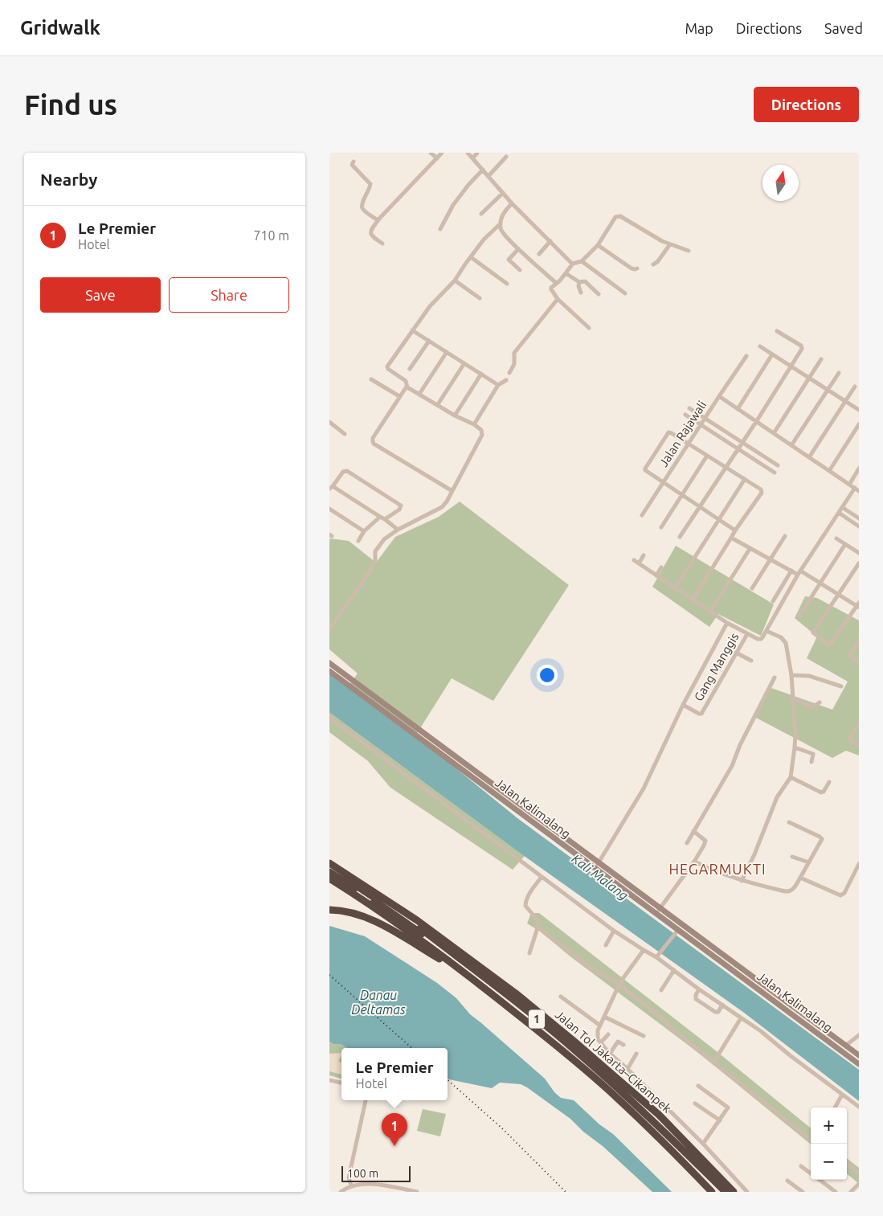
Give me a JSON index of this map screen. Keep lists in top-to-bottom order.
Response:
{
  "streets": {
    "highway": ["1", "Jalan Tol Jakarta–Cikampek"],
    "main road": ["Jalan Kalimalang"],
    "street": ["Jalan Rajawali", "Gang Manggis"]
  },
  "districts": ["HEGARMUKTI"],
  "water": ["Kali Malang", "Danau Deltamas"],
  "scale_bar": "100 m",
  "north": "top",
  "page": {
    "header": "Gridwalk",
    "nav": ["Map", "Directions", "Saved"],
    "buttons": [
      "Directions",
      ["Save", "Share"]
    ],
    "title": "Find us",
    "heading": "Nearby",
    "list": [
      {
        "mark": "1",
        "name": "Le Premier",
        "note": "Hotel",
        "value": "710 m"
      }
    ],
    "popup": ["Le Premier", "Hotel"],
    "map_buttons": ["+", "−"],
    "pins": "1",
    "scale": "100 m"
  }
}
